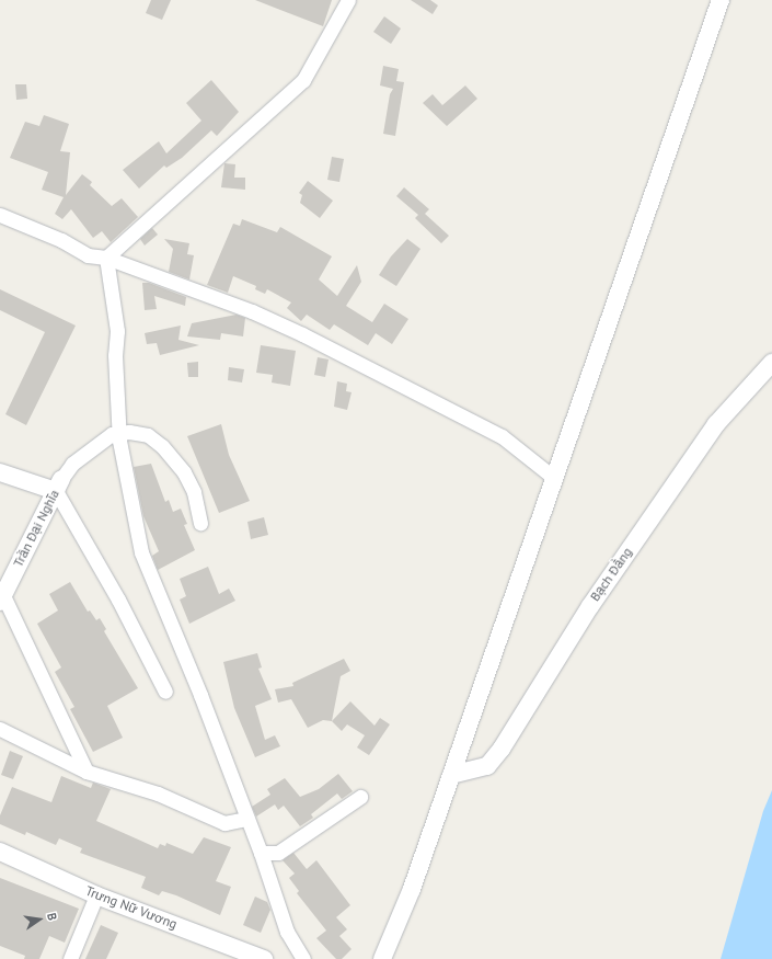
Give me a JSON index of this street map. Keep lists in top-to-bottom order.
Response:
{
  "streets": {
    "street": ["Trần Đại Nghĩa", "Bạch Đằng", "Trưng Nữ Vương"]
  },
  "north": "right"
}
